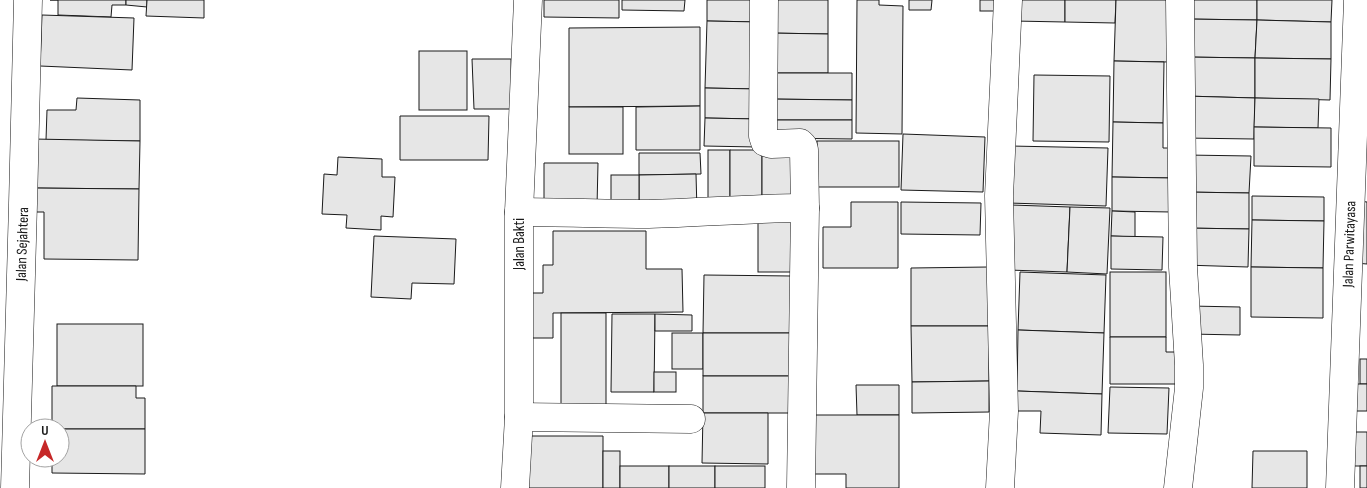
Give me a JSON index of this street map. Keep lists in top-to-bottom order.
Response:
{
  "streets": {
    "street": ["Jalan Sejahtera", "Jalan Bakti", "Jalan Parwitayasa"]
  },
  "north": "top"
}
